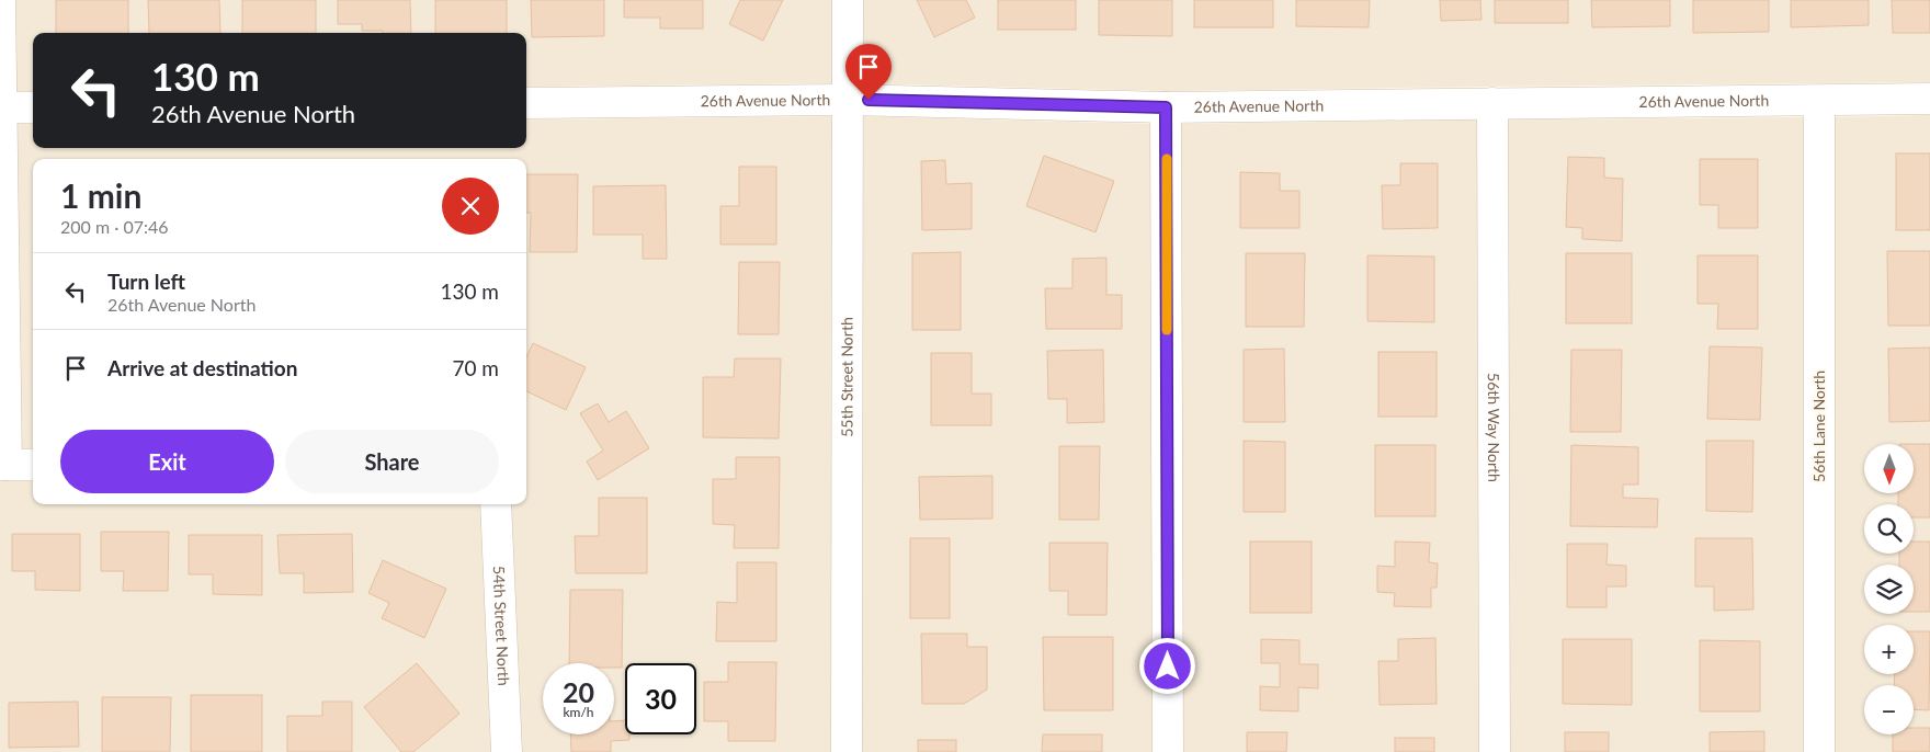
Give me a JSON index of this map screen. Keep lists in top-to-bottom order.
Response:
{
  "streets": {
    "street": [
      "26th Avenue North",
      "55th Street North",
      "56th Lane North",
      "56th Way North",
      "54th Street North"
    ]
  },
  "crossings": [
    ["26th Avenue North", "55th Street North"],
    ["26th Avenue North", "56th Lane North"],
    ["26th Avenue North", "56th Way North"]
  ],
  "north": "bottom",
  "page": {
    "turn": ["130 m", "26th Avenue North"],
    "heading": ["1 min", "200 m · 07:46"],
    "list": [
      {
        "name": "Turn left",
        "note": "26th Avenue North",
        "value": "130 m"
      },
      {
        "name": "Arrive at destination",
        "value": "70 m"
      }
    ],
    "buttons": ["Exit", "Share"],
    "map_buttons": ["+", "−"],
    "speed": "20 km/h",
    "limit": "30"
  }
}
